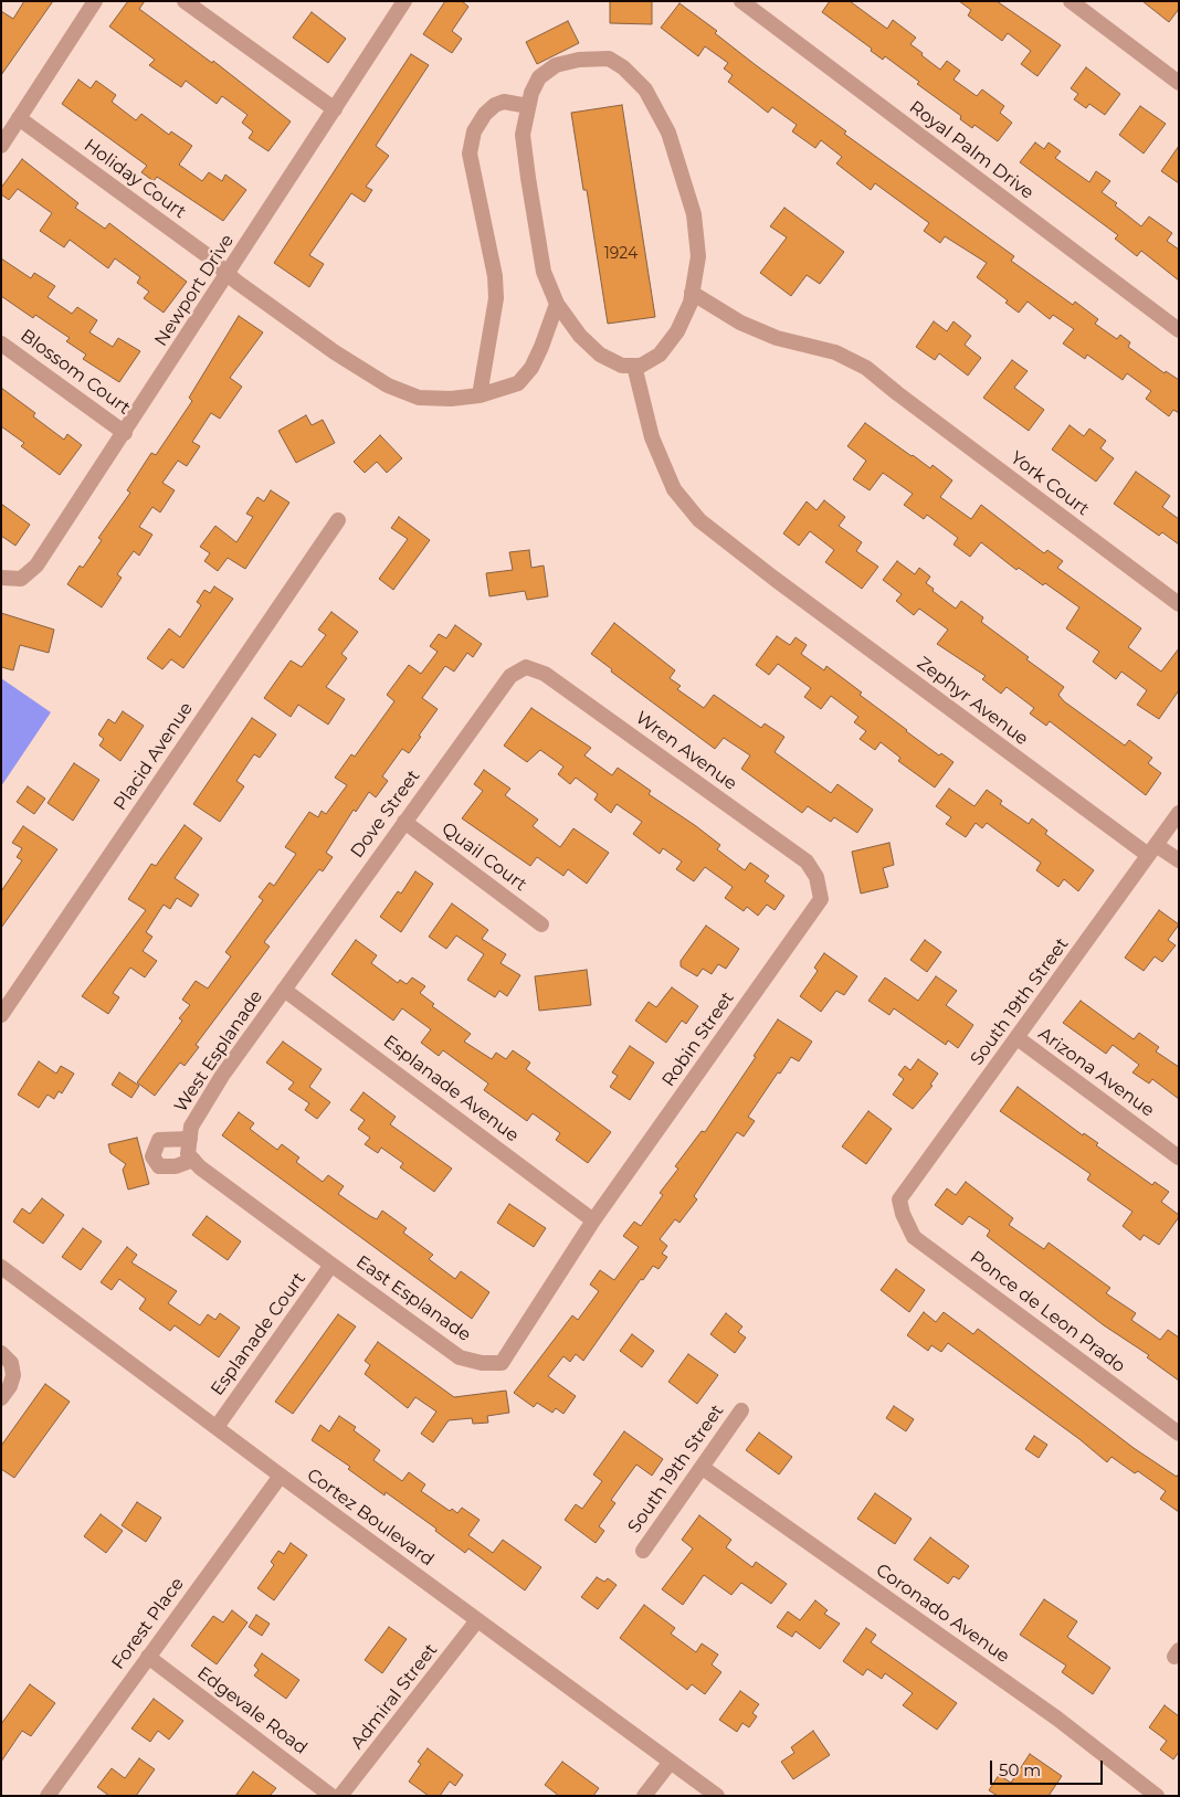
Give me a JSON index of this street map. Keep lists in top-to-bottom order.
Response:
{
  "streets": {
    "street": [
      "Royal Palm Drive",
      "Holiday Court",
      "Newport Drive",
      "Blossom Court",
      "York Court",
      "Zephyr Avenue",
      "Wren Avenue",
      "Placid Avenue",
      "Dove Street",
      "Quail Court",
      "South 19th Street",
      "Robin Street",
      "West Esplanade",
      "Arizona Avenue",
      "Esplanade Avenue",
      "East Esplanade",
      "Ponce de Leon Prado",
      "Esplanade Court",
      "Cortez Boulevard",
      "Coronado Avenue",
      "Forest Place",
      "Admiral Street",
      "Edgevale Road"
    ]
  },
  "crossings": [
    ["Holiday Court", "Newport Drive"],
    ["Newport Drive", "Blossom Court"],
    ["Zephyr Avenue", "South 19th Street"],
    ["Wren Avenue", "Dove Street"],
    ["Wren Avenue", "Robin Street"],
    ["Dove Street", "Quail Court"],
    ["Dove Street", "West Esplanade"],
    ["Dove Street", "Esplanade Avenue"],
    ["South 19th Street", "Arizona Avenue"],
    ["South 19th Street", "Ponce de Leon Prado"],
    ["South 19th Street", "Coronado Avenue"],
    ["Robin Street", "Esplanade Avenue"],
    ["Robin Street", "East Esplanade"],
    ["West Esplanade", "Esplanade Avenue"],
    ["Esplanade Avenue", "East Esplanade"],
    ["East Esplanade", "Esplanade Court"],
    ["Esplanade Court", "Cortez Boulevard"],
    ["Cortez Boulevard", "Forest Place"],
    ["Cortez Boulevard", "Admiral Street"],
    ["Forest Place", "Edgevale Road"]
  ],
  "house_numbers": ["1924"],
  "scale_bar": "50 m"
}
